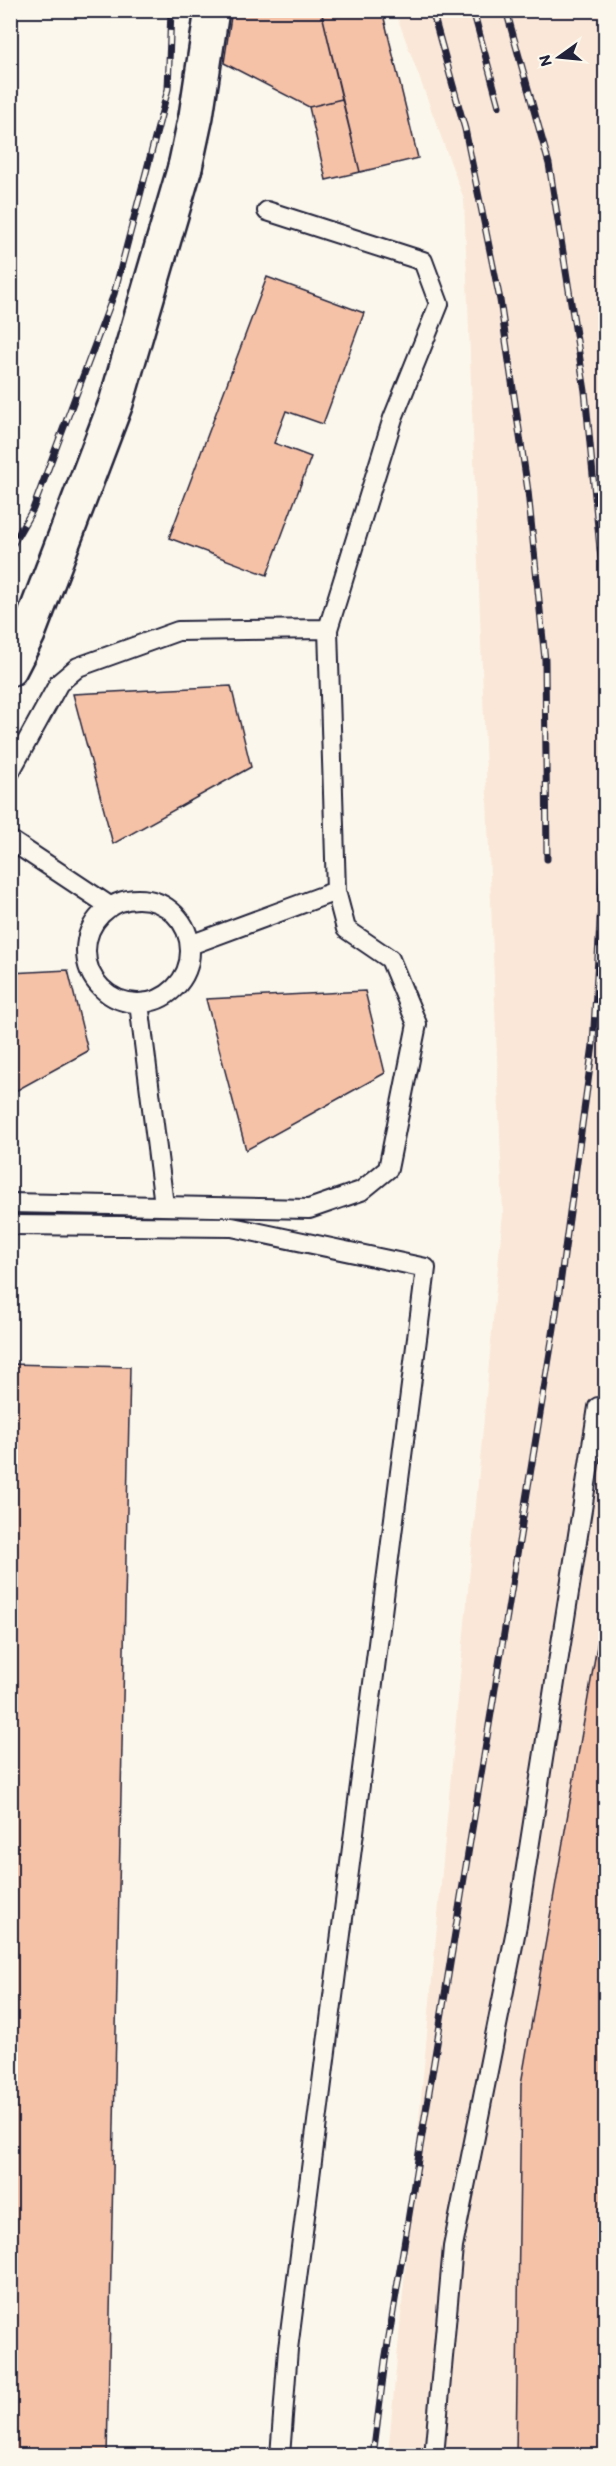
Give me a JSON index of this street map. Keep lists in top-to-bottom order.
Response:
{
  "north": "left"
}
